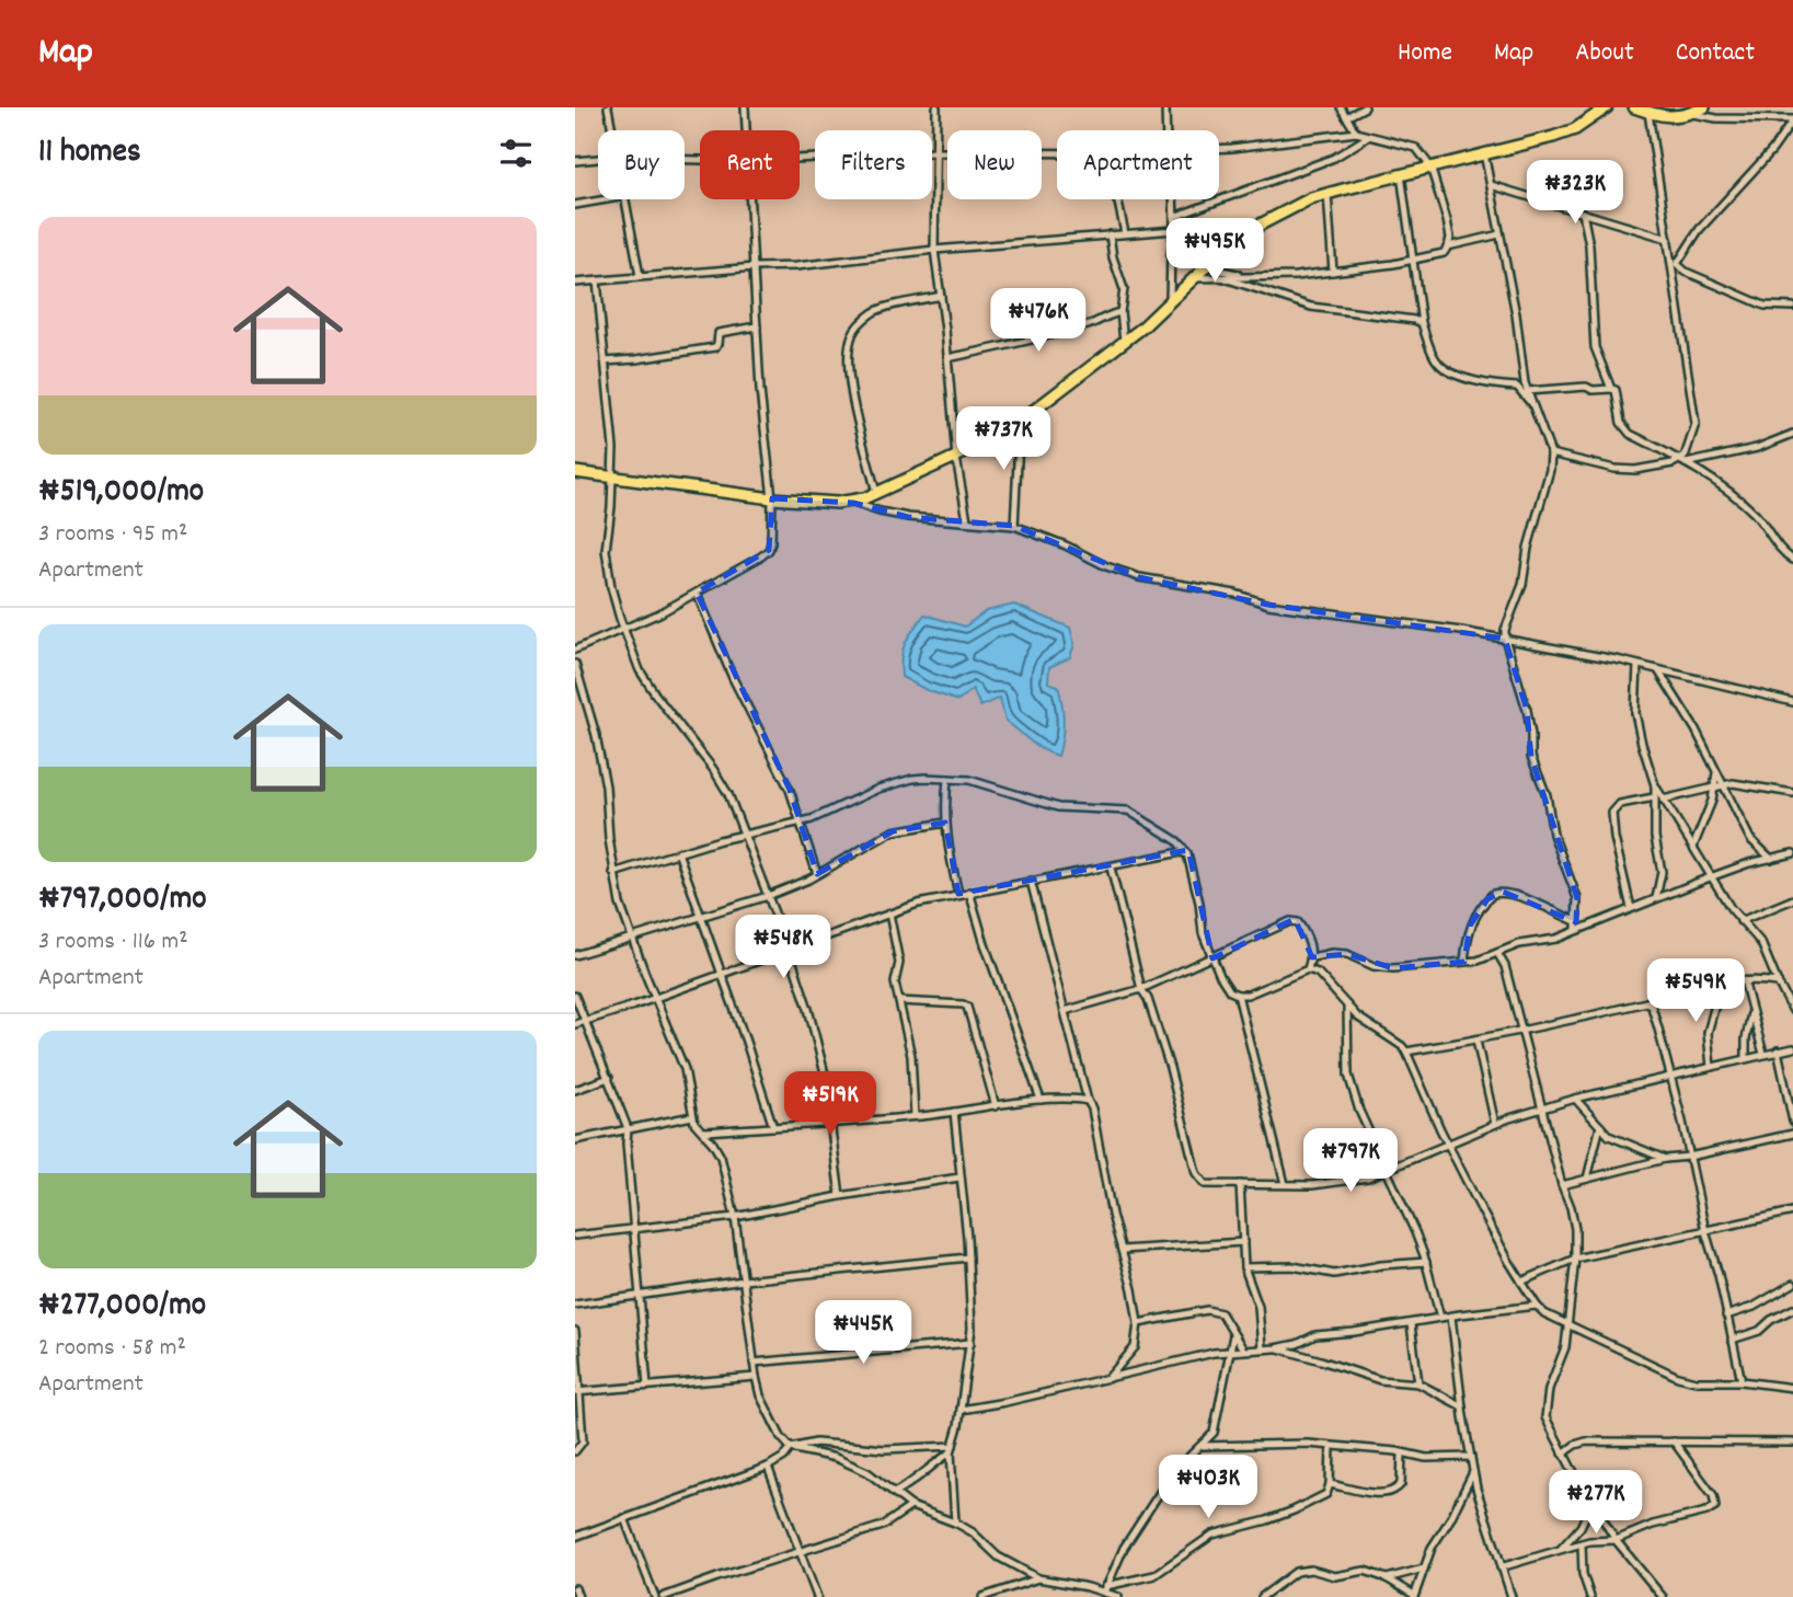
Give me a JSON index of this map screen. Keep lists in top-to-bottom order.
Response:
{
  "page": {
    "header": "Map",
    "nav": [
      "Home",
      "Map",
      "About",
      "Contact"
    ],
    "heading": "11 homes",
    "chip": [
      "Buy",
      "Rent",
      "Filters",
      "New",
      "Apartment"
    ],
    "price": [
      "₦323K",
      "₦495K",
      "₦476K",
      "₦737K",
      "₦548K",
      "₦549K",
      "₦519K",
      "₦797K",
      "₦445K",
      "₦403K",
      "₦277K"
    ],
    "list": [
      {
        "name": "₦519,000/mo",
        "note": "3 rooms · 95 m² · Apartment"
      },
      {
        "name": "₦797,000/mo",
        "note": "3 rooms · 116 m² · Apartment"
      },
      {
        "name": "₦277,000/mo",
        "note": "2 rooms · 58 m² · Apartment"
      }
    ]
  }
}
